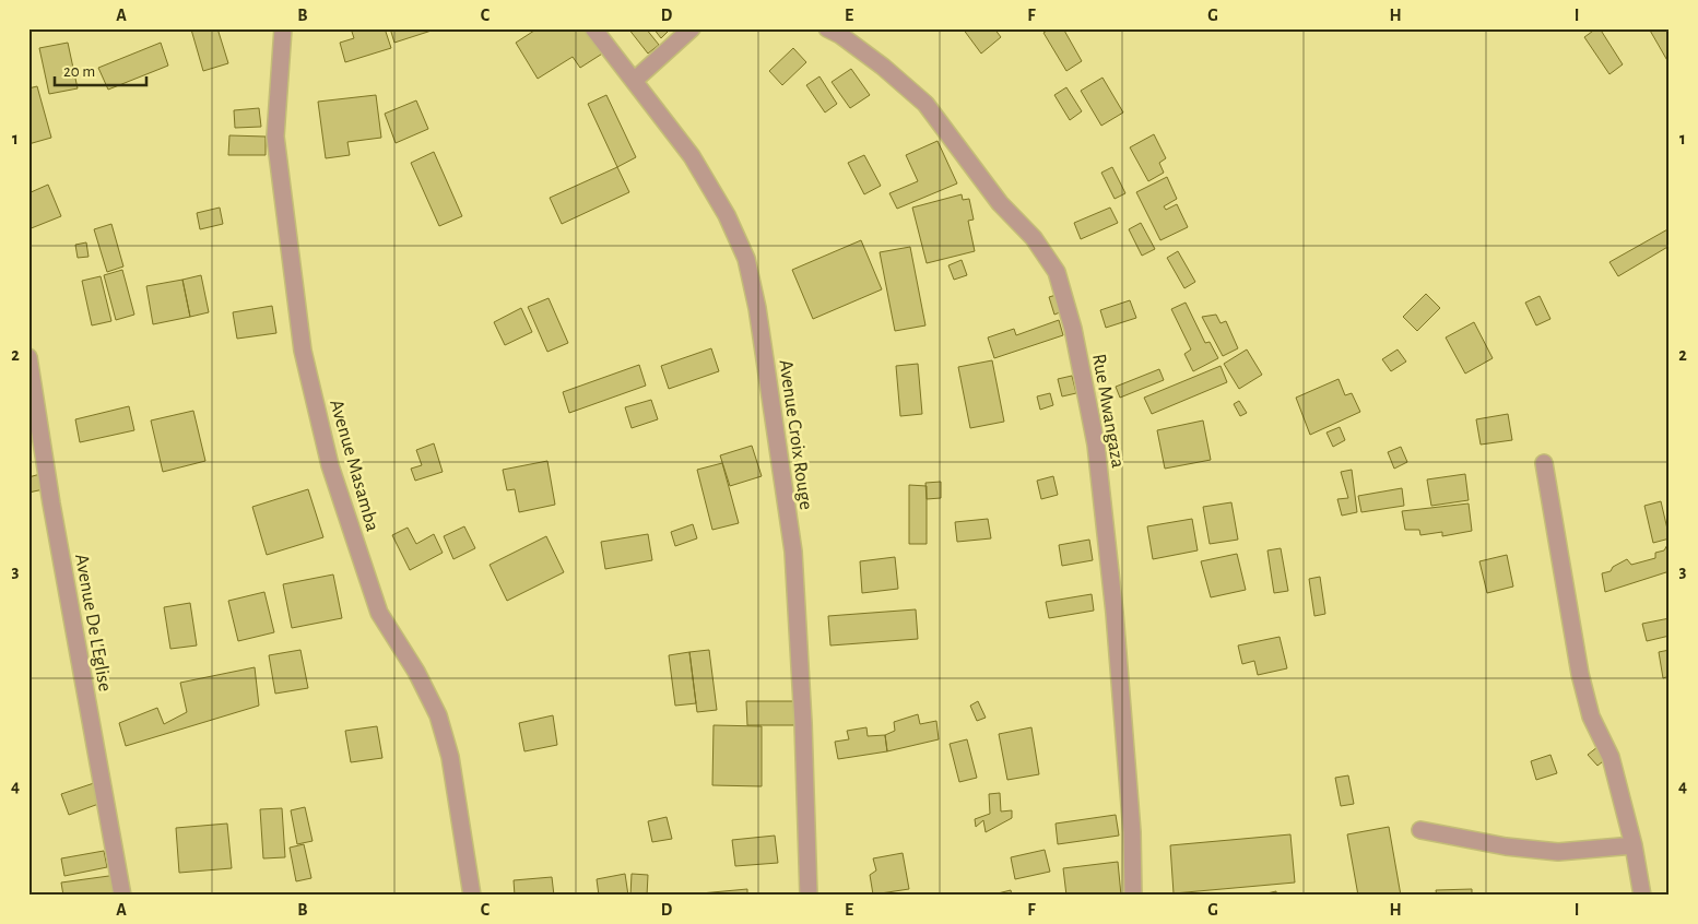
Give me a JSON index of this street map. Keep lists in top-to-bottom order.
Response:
{
  "streets": {
    "street": [
      "Rue Mwangaza",
      "Avenue Croix Rouge",
      "Avenue Masamba",
      "Avenue De L'Eglise"
    ]
  },
  "scale_bar": "20 m",
  "grid": {
    "columns": [
      "A",
      "B",
      "C",
      "D",
      "E",
      "F",
      "G",
      "H",
      "I"
    ],
    "rows": [
      "1",
      "2",
      "3",
      "4"
    ]
  }
}
